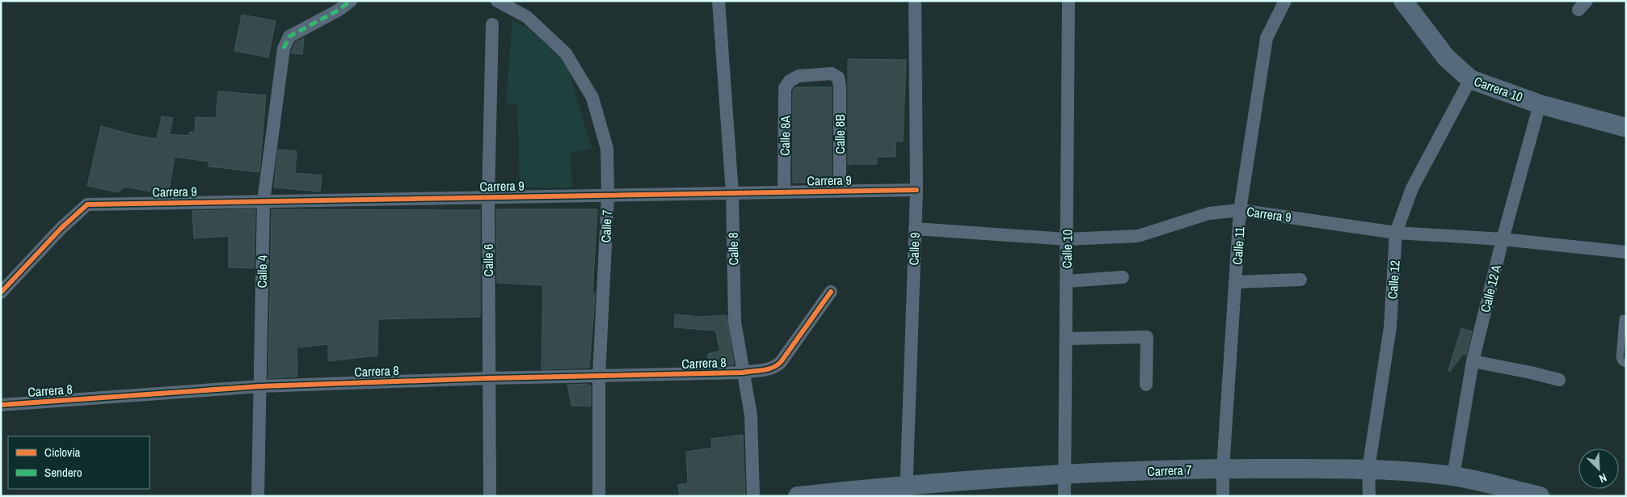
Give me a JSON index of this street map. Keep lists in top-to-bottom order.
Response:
{
  "streets": {
    "main road": ["Carrera 10", "Carrera 7"],
    "street": [
      "Calle 8B",
      "Calle 8A",
      "Carrera 9",
      "Calle 7",
      "Calle 11",
      "Calle 8",
      "Calle 9",
      "Calle 10",
      "Calle 6",
      "Calle 4",
      "Calle 12",
      "Calle 12 A",
      "Carrera 8"
    ]
  },
  "crossings": [
    ["Carrera 10", "Calle 12"],
    ["Carrera 10", "Calle 12 A"],
    ["Calle 8B", "Calle 8A"],
    ["Calle 8B", "Carrera 9"],
    ["Calle 8A", "Carrera 9"],
    ["Carrera 9", "Calle 7"],
    ["Carrera 9", "Calle 11"],
    ["Carrera 9", "Calle 8"],
    ["Carrera 9", "Calle 9"],
    ["Carrera 9", "Calle 10"],
    ["Carrera 9", "Calle 6"],
    ["Carrera 9", "Calle 4"],
    ["Carrera 9", "Calle 12"],
    ["Carrera 9", "Calle 12 A"],
    ["Calle 7", "Carrera 8"],
    ["Calle 11", "Carrera 7"],
    ["Calle 8", "Carrera 8"],
    ["Calle 9", "Carrera 7"],
    ["Calle 10", "Carrera 7"],
    ["Calle 6", "Carrera 8"],
    ["Calle 4", "Carrera 8"],
    ["Calle 12", "Carrera 7"],
    ["Calle 12 A", "Carrera 7"]
  ],
  "legend": ["Ciclovía", "Sendero"],
  "north": "bottom right"
}
